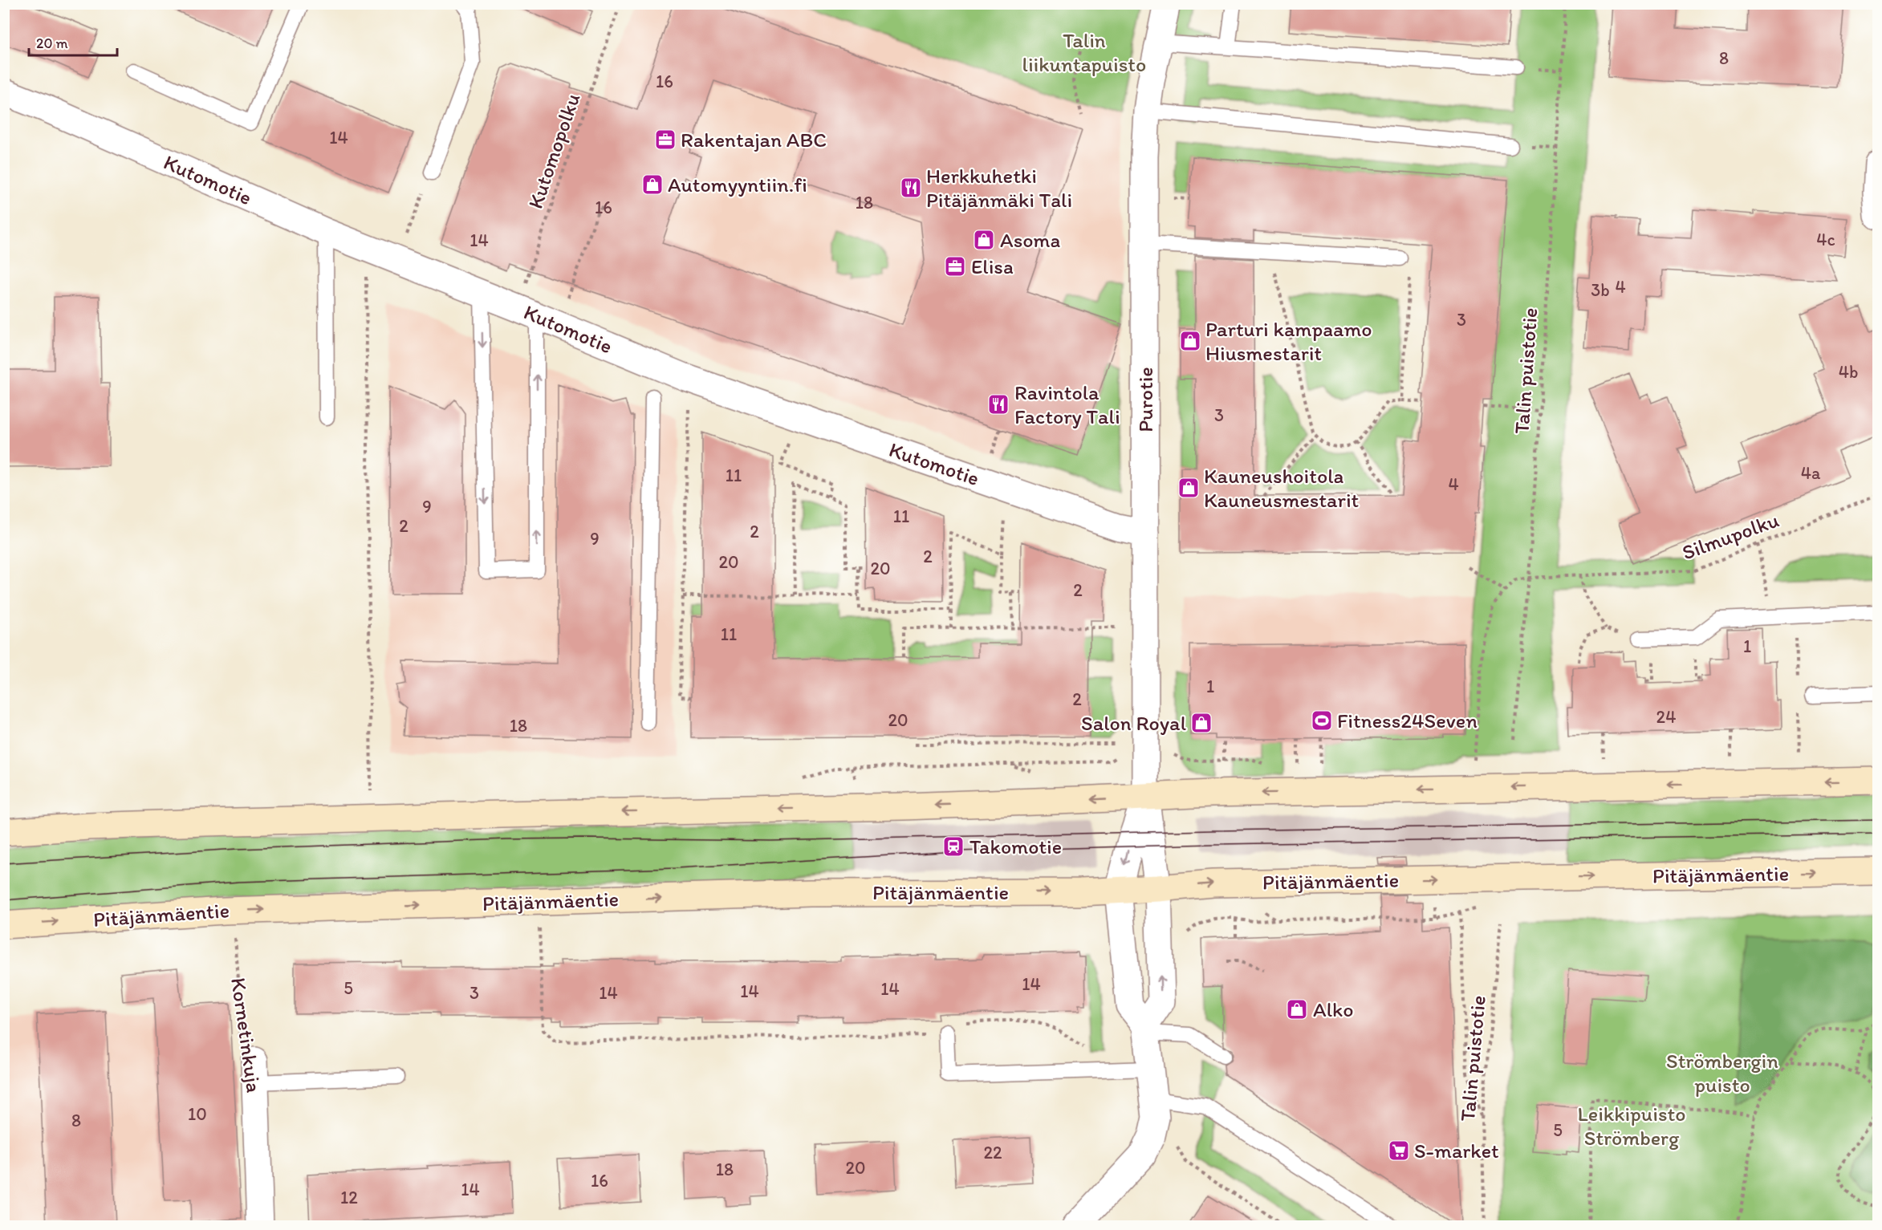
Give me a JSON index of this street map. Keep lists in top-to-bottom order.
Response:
{
  "streets": {
    "main road": ["Pitäjänmäentie"],
    "street": ["Kutomotie", "Purotie", "Kornetinkuja"],
    "path": ["Kutomopolku", "Talin puistotie", "Silmupolku"]
  },
  "crossings": [
    ["Kutomopolku", "Kutomotie"],
    ["Kutomotie", "Purotie"],
    ["Talin puistotie", "Silmupolku"]
  ],
  "parks": ["Talin liikuntapuisto", "Strömbergin puisto", "Leikkipuisto Strömberg"],
  "places": {
    "office": ["Rakentajan ABC", "Elisa"],
    "shop": [
      "Automyyntiin.fi",
      "Asoma",
      "Parturi kampaamo Hiusmestarit",
      "Kauneushoitola Kauneusmestarit",
      "Salon Royal",
      "Alko"
    ],
    "restaurant": ["Herkkuhetki Pitäjänmäki Tali", "Ravintola Factory Tali"],
    "sports": ["Fitness24Seven"],
    "station": ["Takomotie"],
    "supermarket": ["S-market"]
  },
  "house_numbers": [
    "8",
    "16",
    "14",
    "18",
    "16",
    "4c",
    "14",
    "4",
    "3b",
    "3",
    "4b",
    "3",
    "4a",
    "11",
    "4",
    "9",
    "11",
    "2",
    "2",
    "9",
    "2",
    "20",
    "20",
    "2",
    "11",
    "1",
    "1",
    "2",
    "24",
    "20",
    "18",
    "14",
    "5",
    "14",
    "14",
    "3",
    "14",
    "10",
    "8",
    "5",
    "22",
    "20",
    "18",
    "16",
    "14",
    "12"
  ],
  "scale_bar": "20 m"
}
